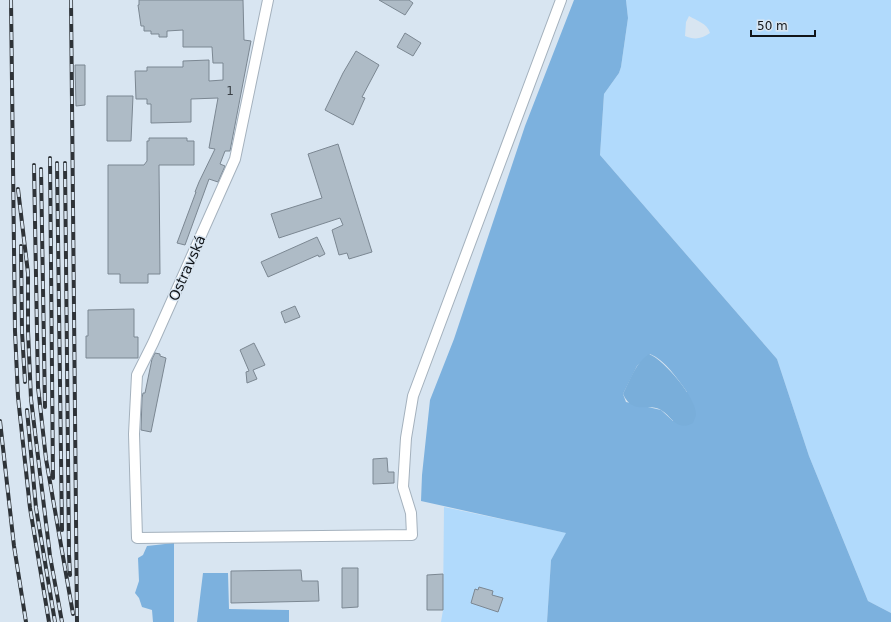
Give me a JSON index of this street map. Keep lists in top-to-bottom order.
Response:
{
  "streets": {
    "street": ["Ostravská"]
  },
  "house_numbers": ["1"],
  "scale_bar": "50 m"
}
